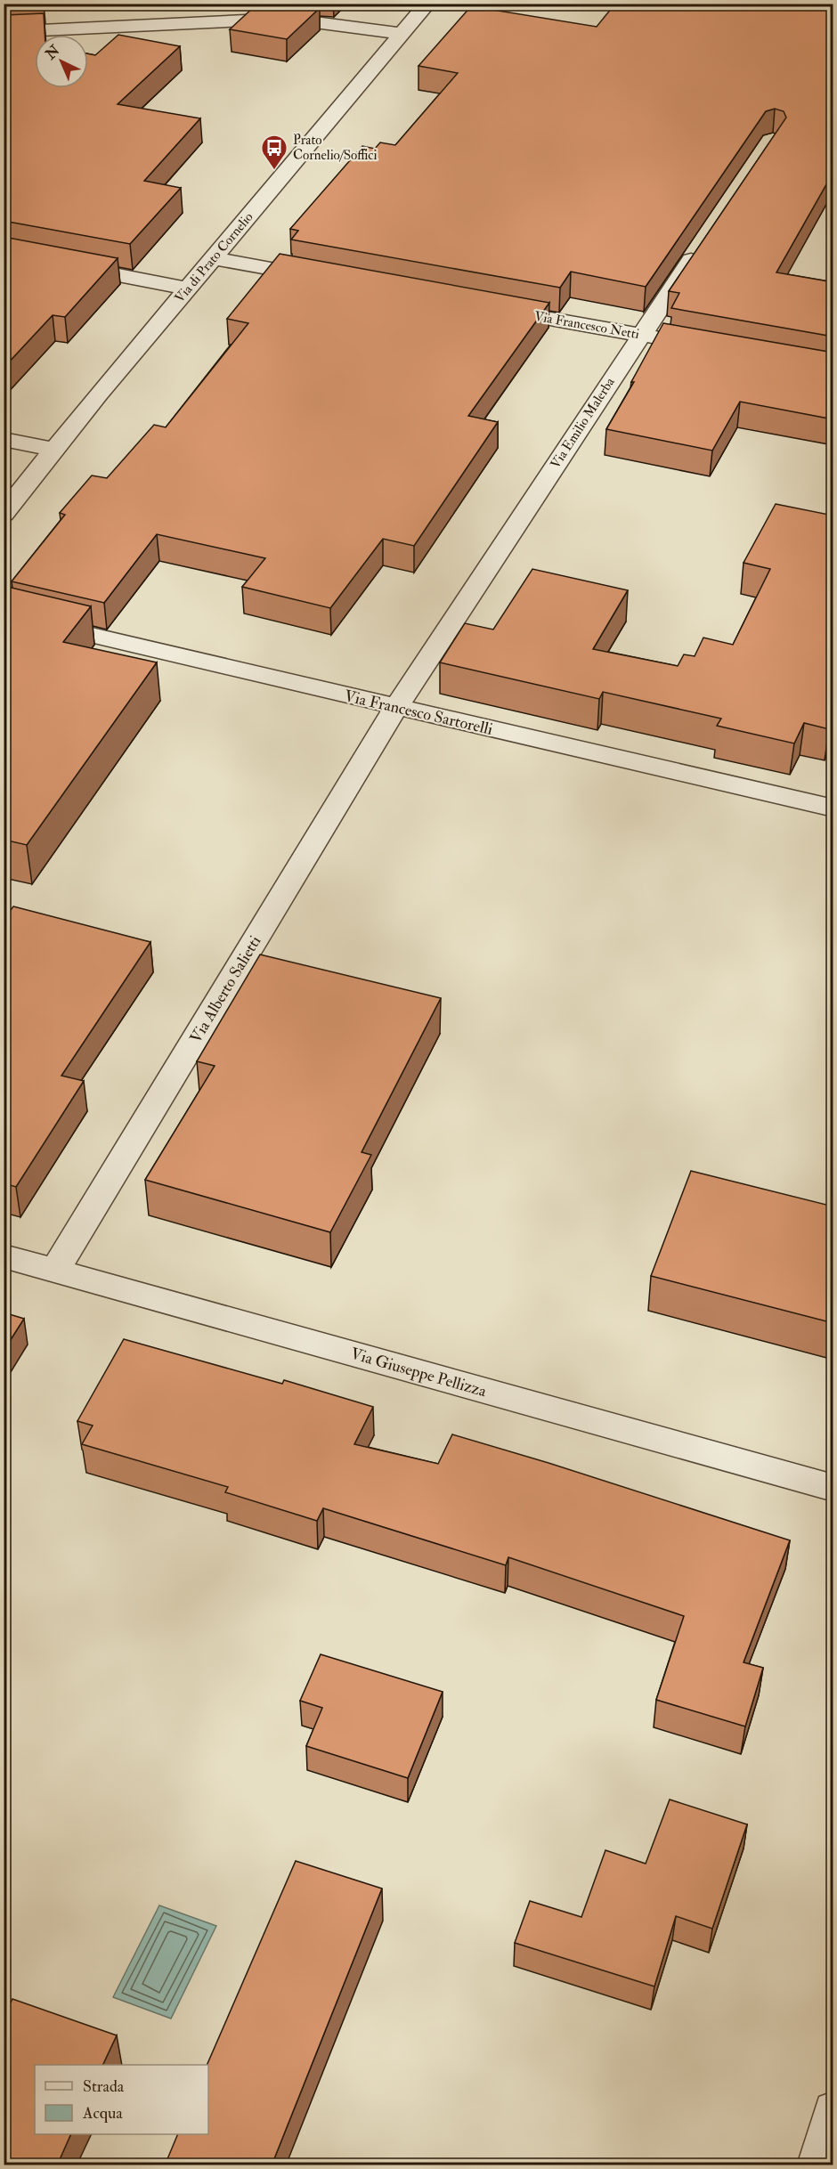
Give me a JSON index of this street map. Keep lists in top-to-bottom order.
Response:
{
  "streets": {
    "street": [
      "Via di Prato Cornelio",
      "Via Francesco Netti",
      "Via Emilio Malerba",
      "Via Francesco Sartorelli",
      "Via Alberto Salietti",
      "Via Giuseppe Pellizza"
    ]
  },
  "crossings": [
    ["Via Francesco Netti", "Via Emilio Malerba"],
    ["Via Emilio Malerba", "Via Francesco Sartorelli"],
    ["Via Emilio Malerba", "Via Alberto Salietti"],
    ["Via Francesco Sartorelli", "Via Alberto Salietti"],
    ["Via Alberto Salietti", "Via Giuseppe Pellizza"]
  ],
  "places": {
    "bus stop": ["Prato Cornelio/Soffici"]
  },
  "legend": ["Strada", "Acqua"],
  "north": "top left"
}
